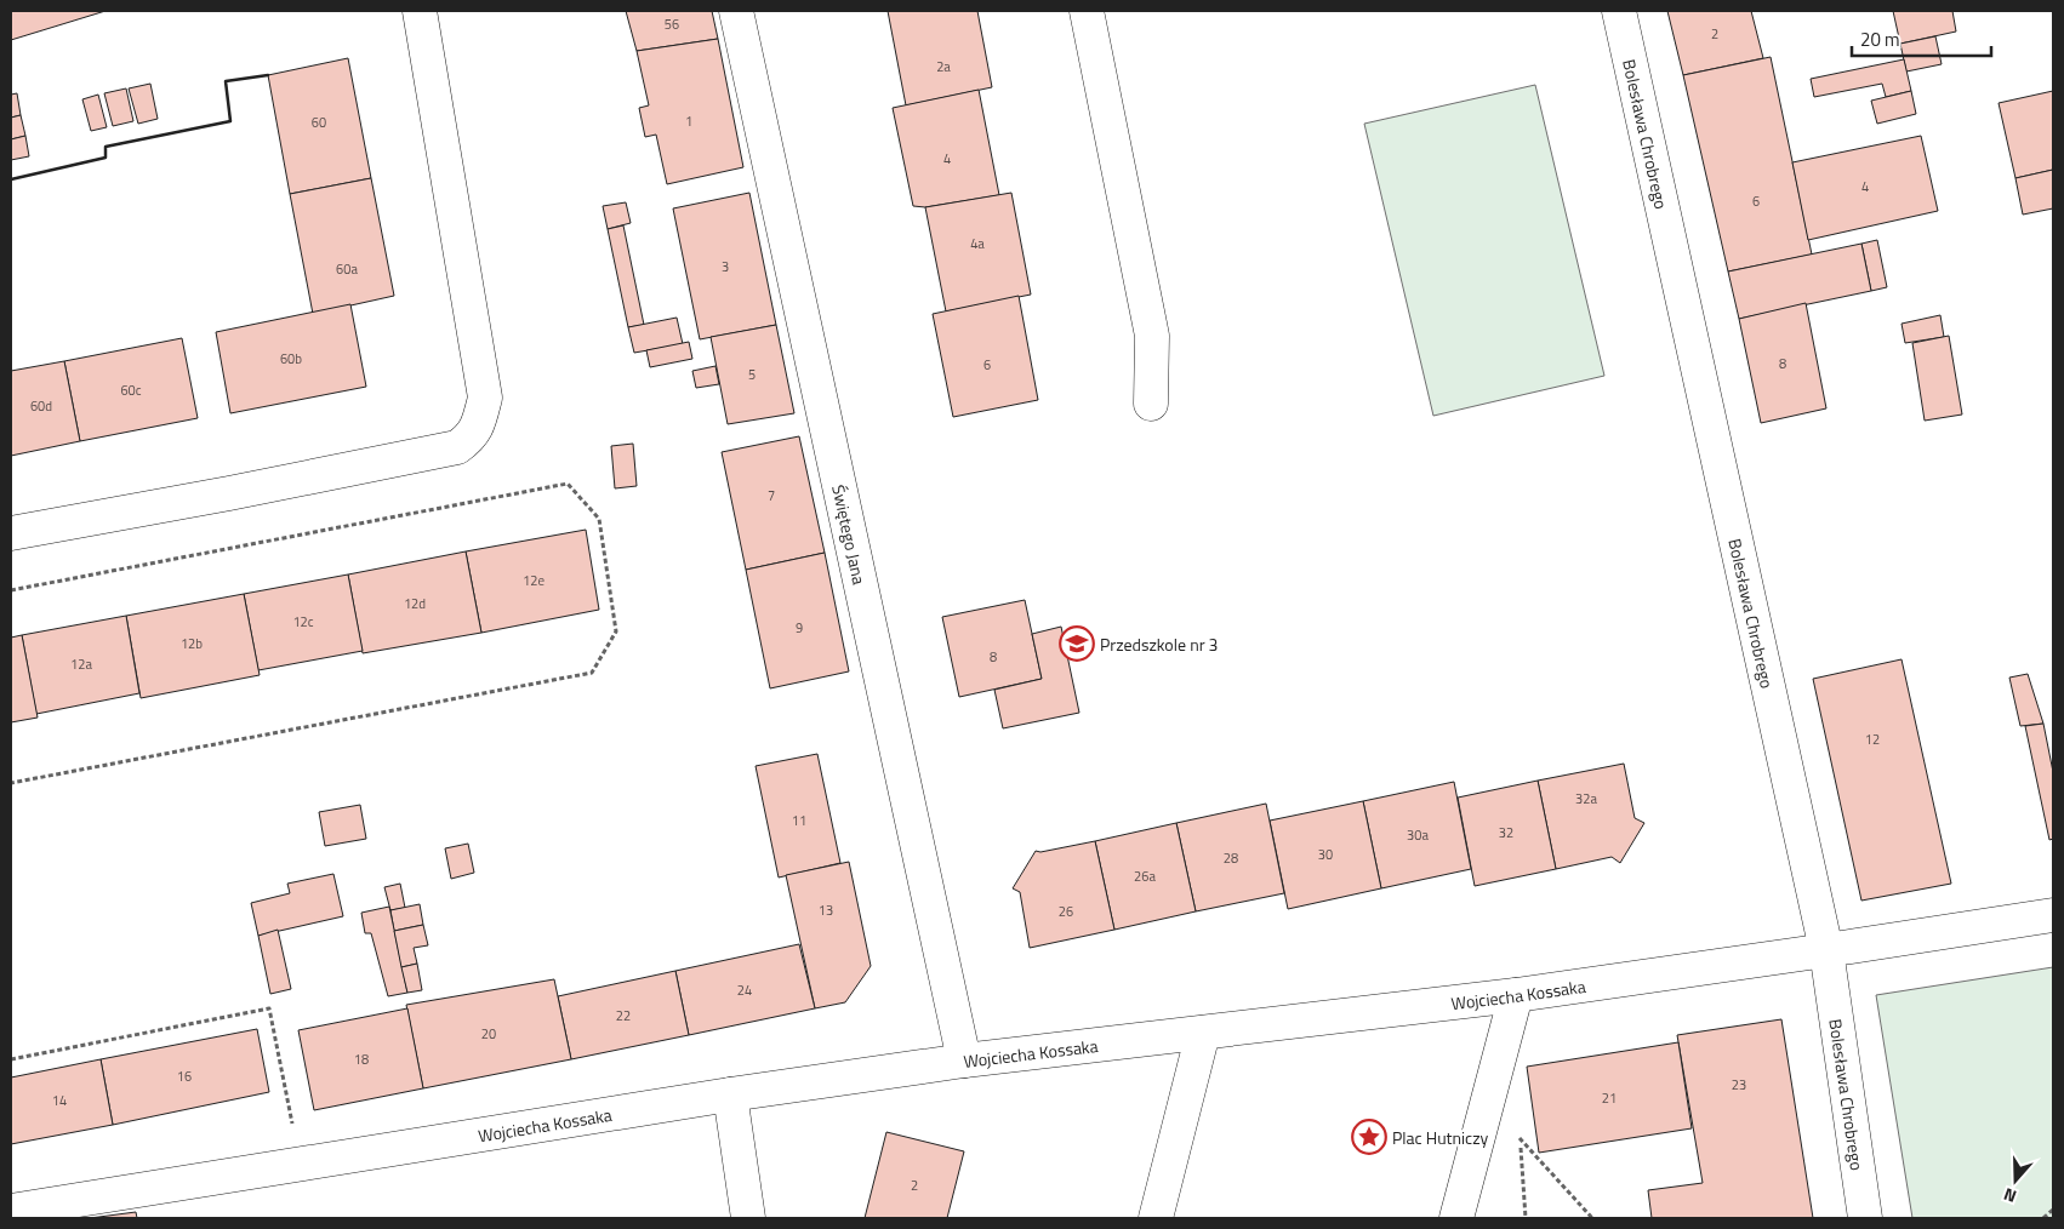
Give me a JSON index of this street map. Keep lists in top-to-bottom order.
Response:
{
  "streets": {
    "street": ["Bolesława Chrobrego", "Świętego Jana", "Wojciecha Kossaka"]
  },
  "crossings": [
    ["Bolesława Chrobrego", "Wojciecha Kossaka"],
    ["Świętego Jana", "Wojciecha Kossaka"]
  ],
  "places": {
    "school or university": ["Przedszkole nr 3"],
    "place": ["Plac Hutniczy"]
  },
  "house_numbers": [
    "56",
    "2",
    "2a",
    "1",
    "60",
    "4",
    "4",
    "6",
    "4a",
    "3",
    "60a",
    "60b",
    "8",
    "6",
    "5",
    "60c",
    "60d",
    "7",
    "12e",
    "12d",
    "12c",
    "9",
    "12b",
    "8",
    "12a",
    "12",
    "32a",
    "11",
    "32",
    "30a",
    "30",
    "28",
    "26a",
    "13",
    "26",
    "24",
    "22",
    "20",
    "18",
    "16",
    "23",
    "21",
    "14",
    "2"
  ],
  "scale_bar": "20 m",
  "north": "bottom"
}
